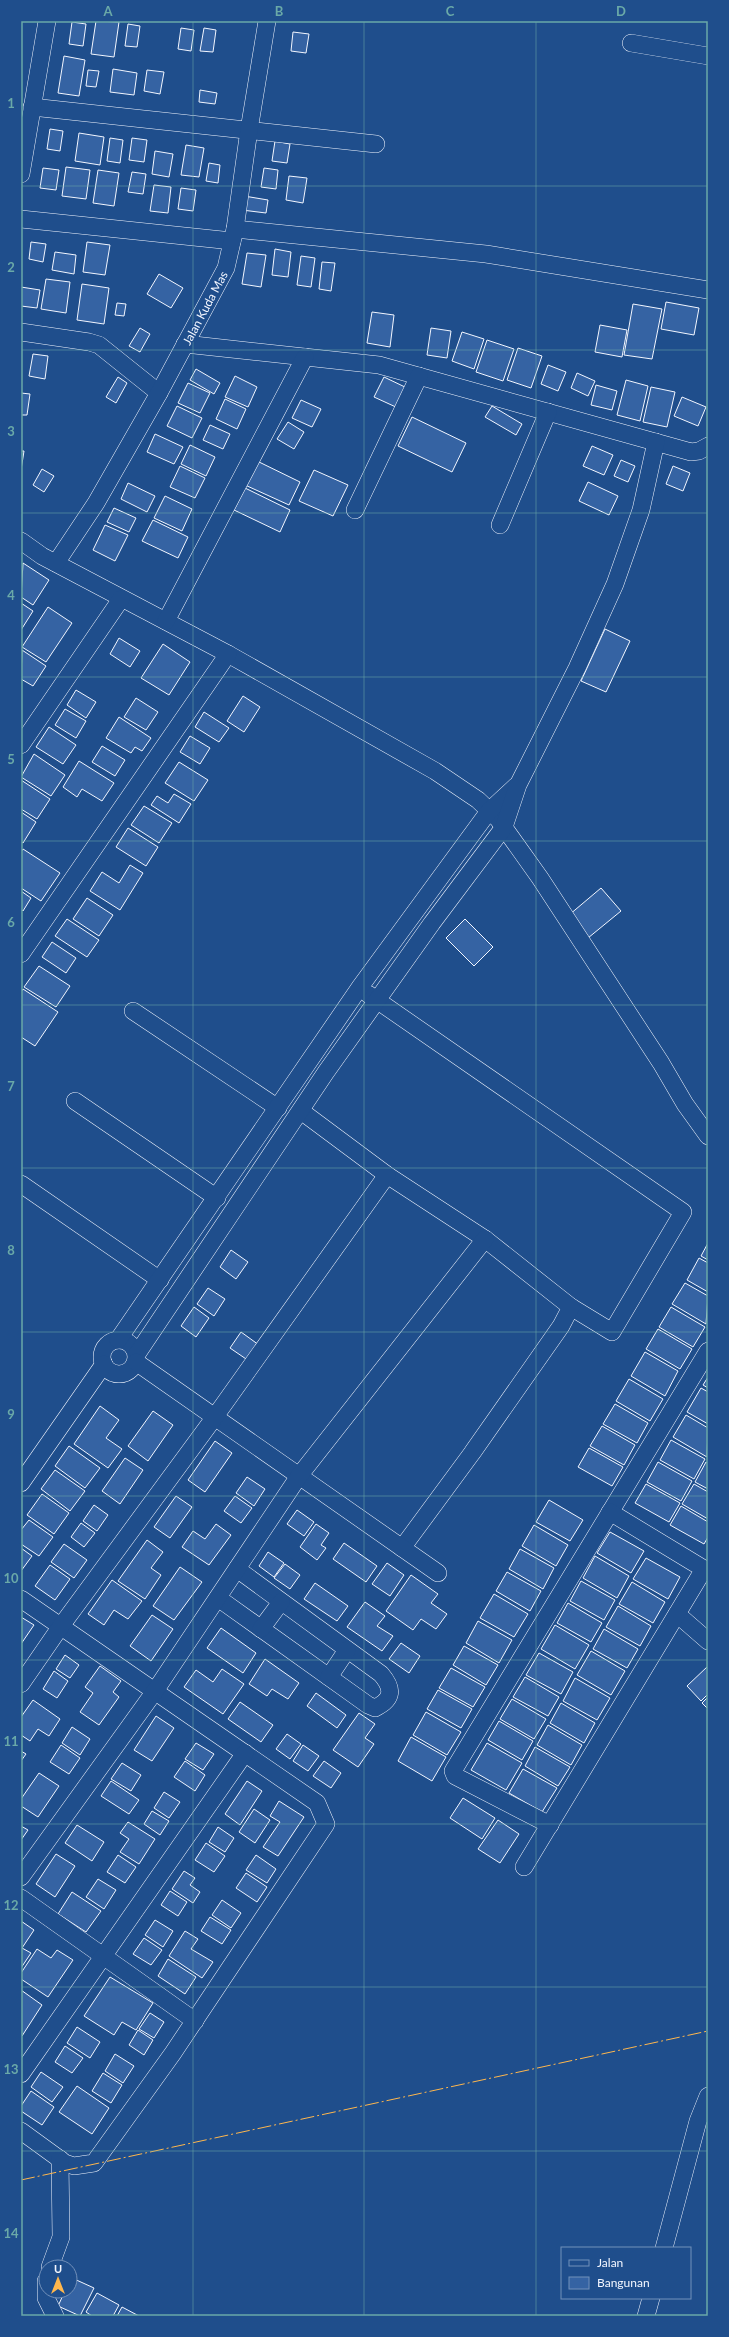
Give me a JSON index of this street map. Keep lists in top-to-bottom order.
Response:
{
  "streets": {
    "street": ["Jalan Kuda Mas"]
  },
  "legend": ["Jalan", "Bangunan"],
  "north": "top",
  "grid": {
    "columns": [
      "A",
      "B",
      "C",
      "D"
    ],
    "rows": [
      "1",
      "2",
      "3",
      "4",
      "5",
      "6",
      "7",
      "8",
      "9",
      "10",
      "11",
      "12",
      "13",
      "14"
    ]
  }
}
